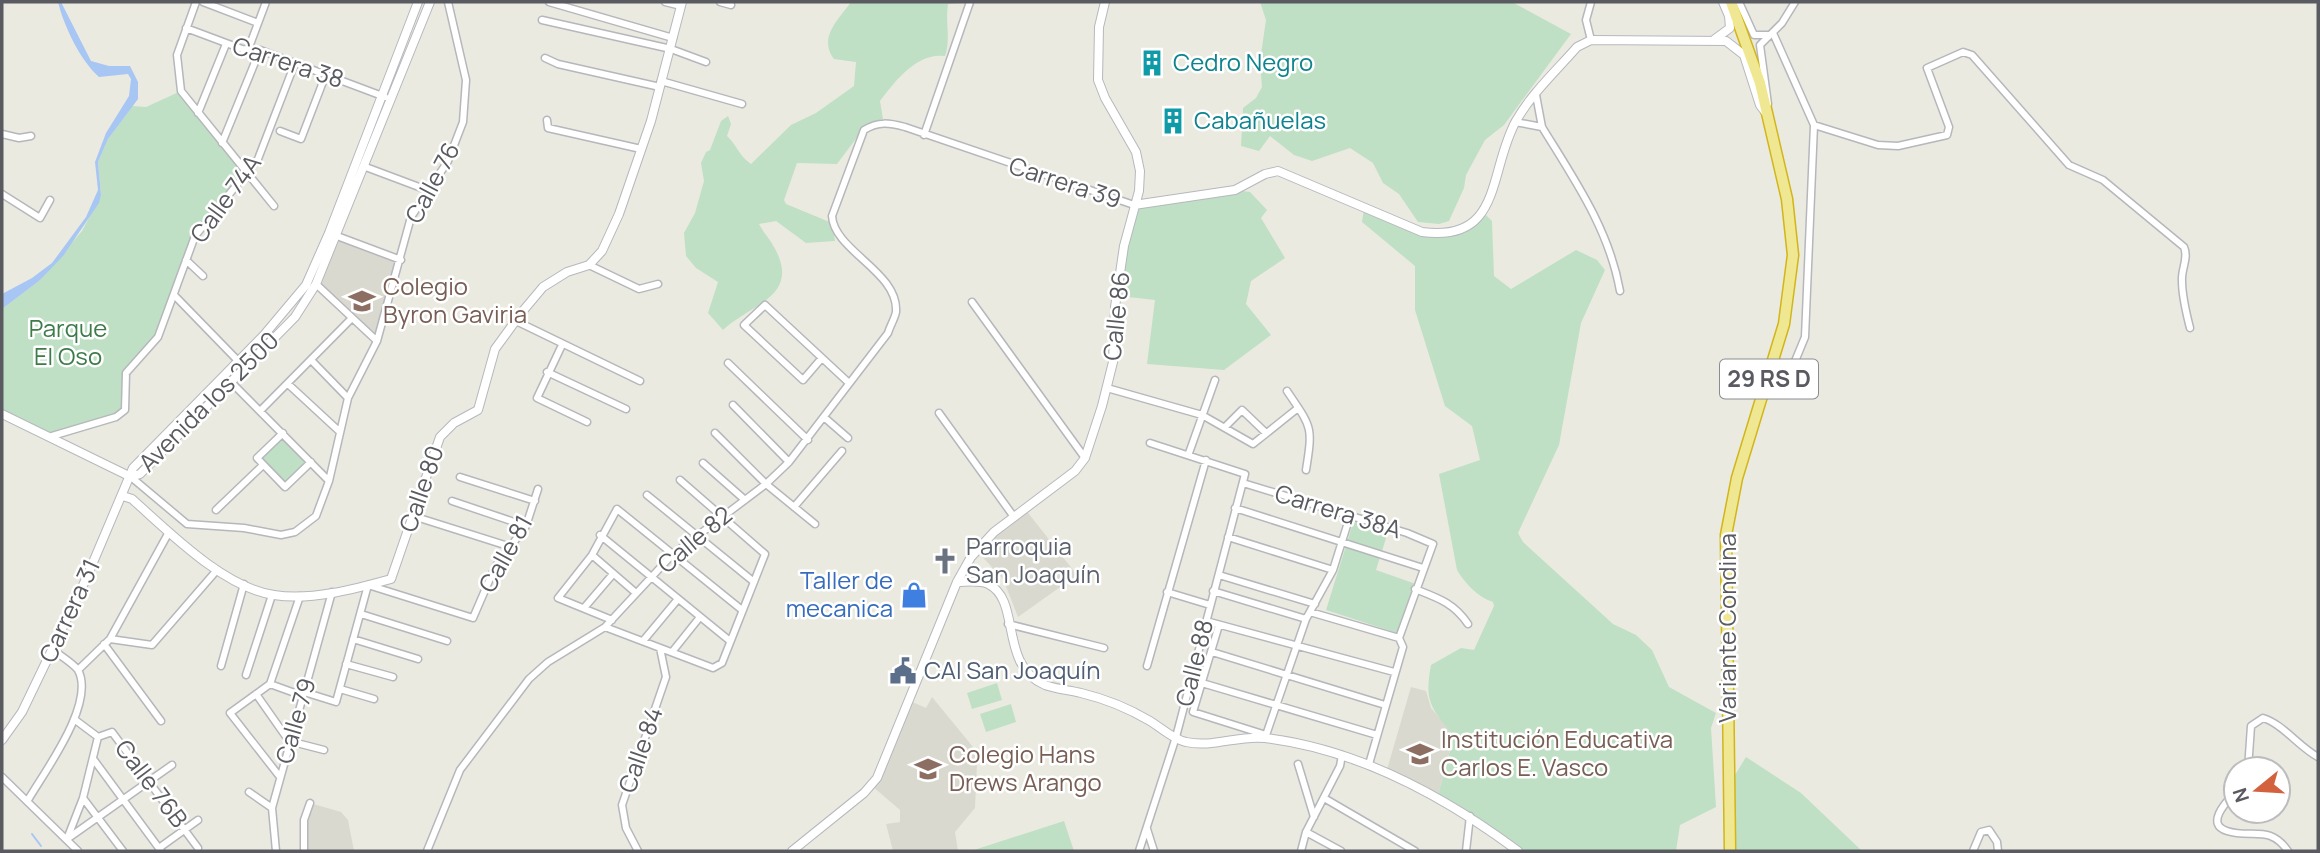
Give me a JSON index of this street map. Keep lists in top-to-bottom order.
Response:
{
  "streets": {
    "highway": ["29 RS D", "Variante Condina"],
    "main road": [
      "Carrera 39",
      "Calle 86",
      "Avenida los 2500",
      "Calle 80",
      "Carrera 31"
    ],
    "street": [
      "Carrera 38",
      "Calle 76",
      "Calle 74A",
      "Carrera 38A",
      "Calle 82",
      "Calle 81",
      "Calle 88",
      "Calle 79",
      "Calle 84",
      "Calle 76B"
    ]
  },
  "crossings": [
    ["Carrera 38", "Calle 74A"],
    ["Carrera 38", "Avenida los 2500"],
    ["Calle 76", "Avenida los 2500"],
    ["Calle 76", "Carrera 31"],
    ["Carrera 39", "Calle 86"],
    ["Carrera 39", "Calle 82"],
    ["Avenida los 2500", "Carrera 31"],
    ["Calle 80", "Calle 81"],
    ["Carrera 38A", "Calle 88"]
  ],
  "parks": ["Parque El Oso"],
  "places": {
    "building": ["Cedro Negro", "Cabañuelas"],
    "school or university": ["Colegio Byron Gaviria", "Institución Educativa Carlos E. Vasco", "Colegio Hans Drews Arango"],
    "church": ["Parroquia San Joaquín"],
    "shop": ["Taller de mecanica"],
    "public building": ["CAI San Joaquín"]
  },
  "north": "left"
}
